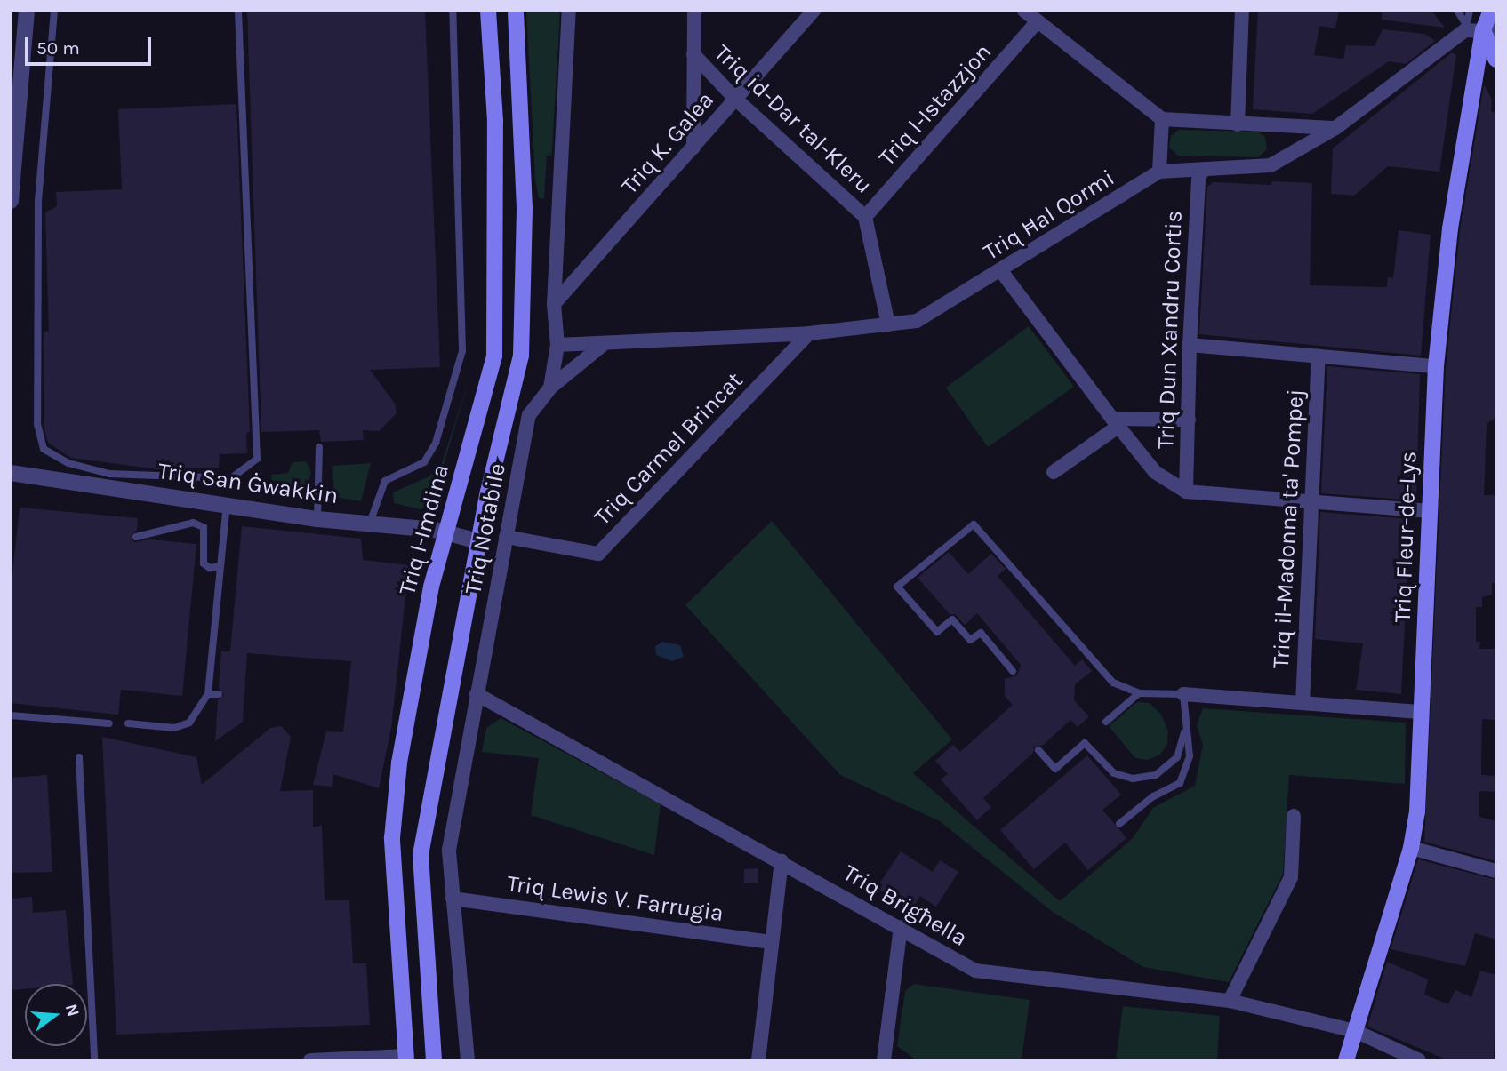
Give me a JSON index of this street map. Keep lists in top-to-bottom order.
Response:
{
  "streets": {
    "main road": ["Triq l-Imdina", "Triq Fleur-de-Lys"],
    "street": [
      "Triq l-Istazzjon",
      "Triq id-Dar tal-Kleru",
      "Triq K. Galea",
      "Triq Ħal Qormi",
      "Triq Dun Xandru Cortis",
      "Triq Carmel Brincat",
      "Triq San Ġwakkin",
      "Triq Notabile",
      "Triq il-Madonna ta' Pompej",
      "Triq Lewis V. Farrugia",
      "Triq Brigħella"
    ]
  },
  "crossings": [
    ["Triq l-Istazzjon", "Triq id-Dar tal-Kleru"],
    ["Triq id-Dar tal-Kleru", "Triq K. Galea"],
    ["Triq id-Dar tal-Kleru", "Triq Ħal Qormi"],
    ["Triq K. Galea", "Triq Notabile"],
    ["Triq Ħal Qormi", "Triq Dun Xandru Cortis"],
    ["Triq Ħal Qormi", "Triq Carmel Brincat"],
    ["Triq Ħal Qormi", "Triq Notabile"],
    ["Triq Carmel Brincat", "Triq Notabile"],
    ["Triq San Ġwakkin", "Triq l-Imdina"],
    ["Triq Notabile", "Triq Lewis V. Farrugia"],
    ["Triq Notabile", "Triq Brigħella"],
    ["Triq Fleur-de-Lys", "Triq Brigħella"]
  ],
  "scale_bar": "50 m",
  "north": "right"
}
